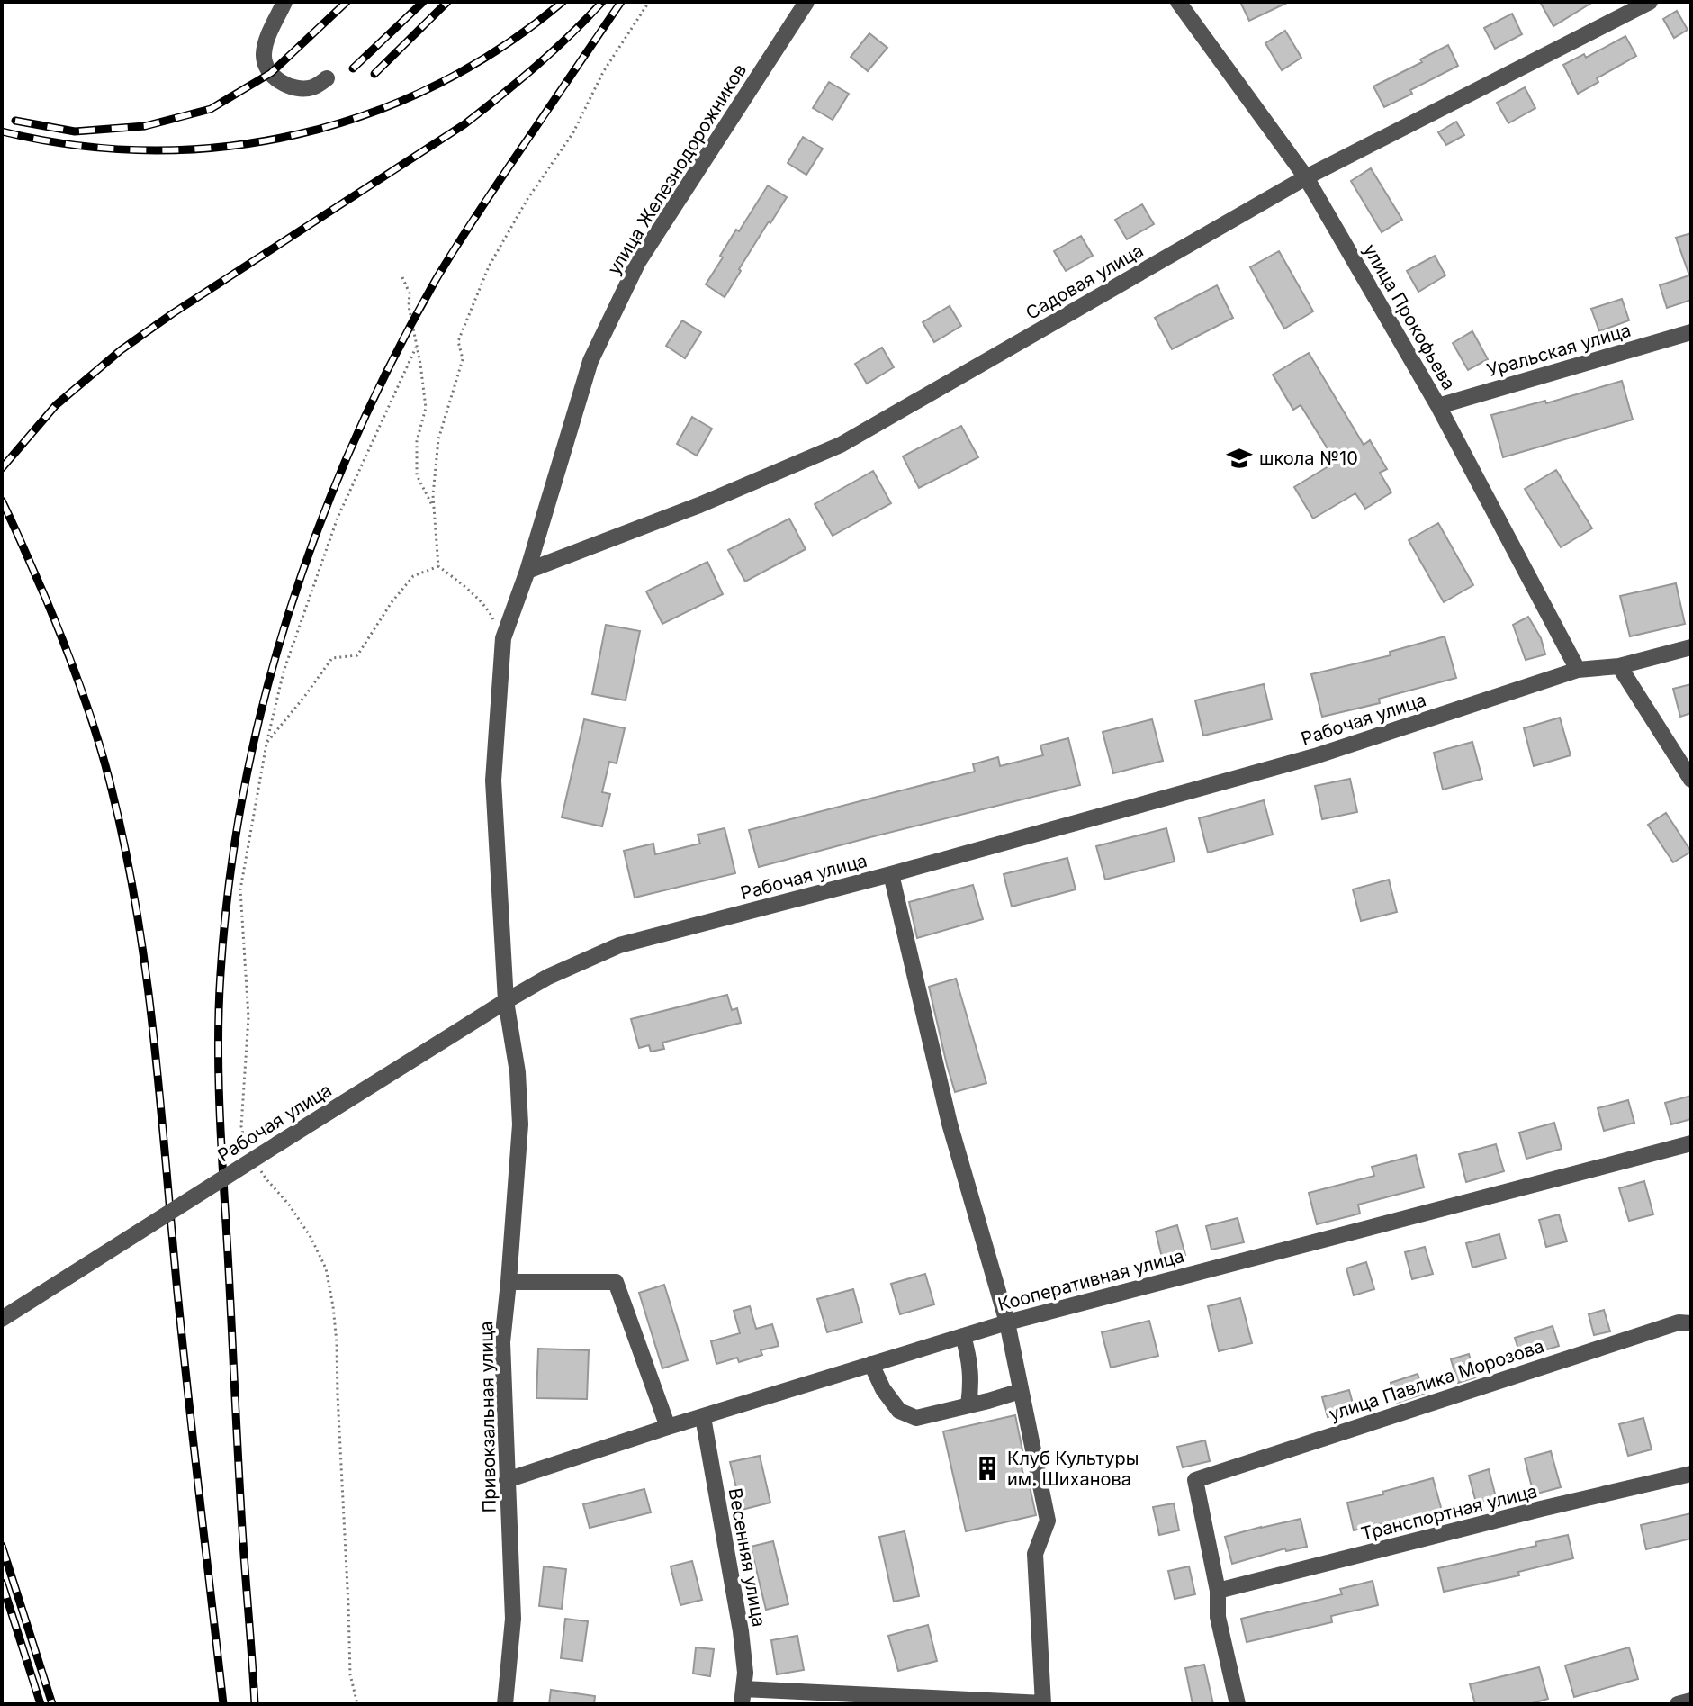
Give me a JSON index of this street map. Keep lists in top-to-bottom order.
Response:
{
  "streets": {
    "street": [
      "улица Железнодорожников",
      "Садовая улица",
      "улица Прокофьева",
      "Уральская улица",
      "Рабочая улица",
      "Кооперативная улица",
      "улица Павлика Морозова",
      "Привокзальная улица",
      "Транспортная улица",
      "Весенняя улица"
    ]
  },
  "crossings": [
    ["улица Железнодорожников", "Садовая улица"],
    ["улица Железнодорожников", "Привокзальная улица"],
    ["Садовая улица", "улица Прокофьева"],
    ["улица Прокофьева", "Уральская улица"],
    ["улица Прокофьева", "Рабочая улица"],
    ["Рабочая улица", "Привокзальная улица"],
    ["Кооперативная улица", "Привокзальная улица"],
    ["Кооперативная улица", "Весенняя улица"],
    ["улица Павлика Морозова", "Транспортная улица"]
  ],
  "places": {
    "school or university": ["школа №10"],
    "building": ["Клуб Культуры им. Шиханова"]
  }
}
